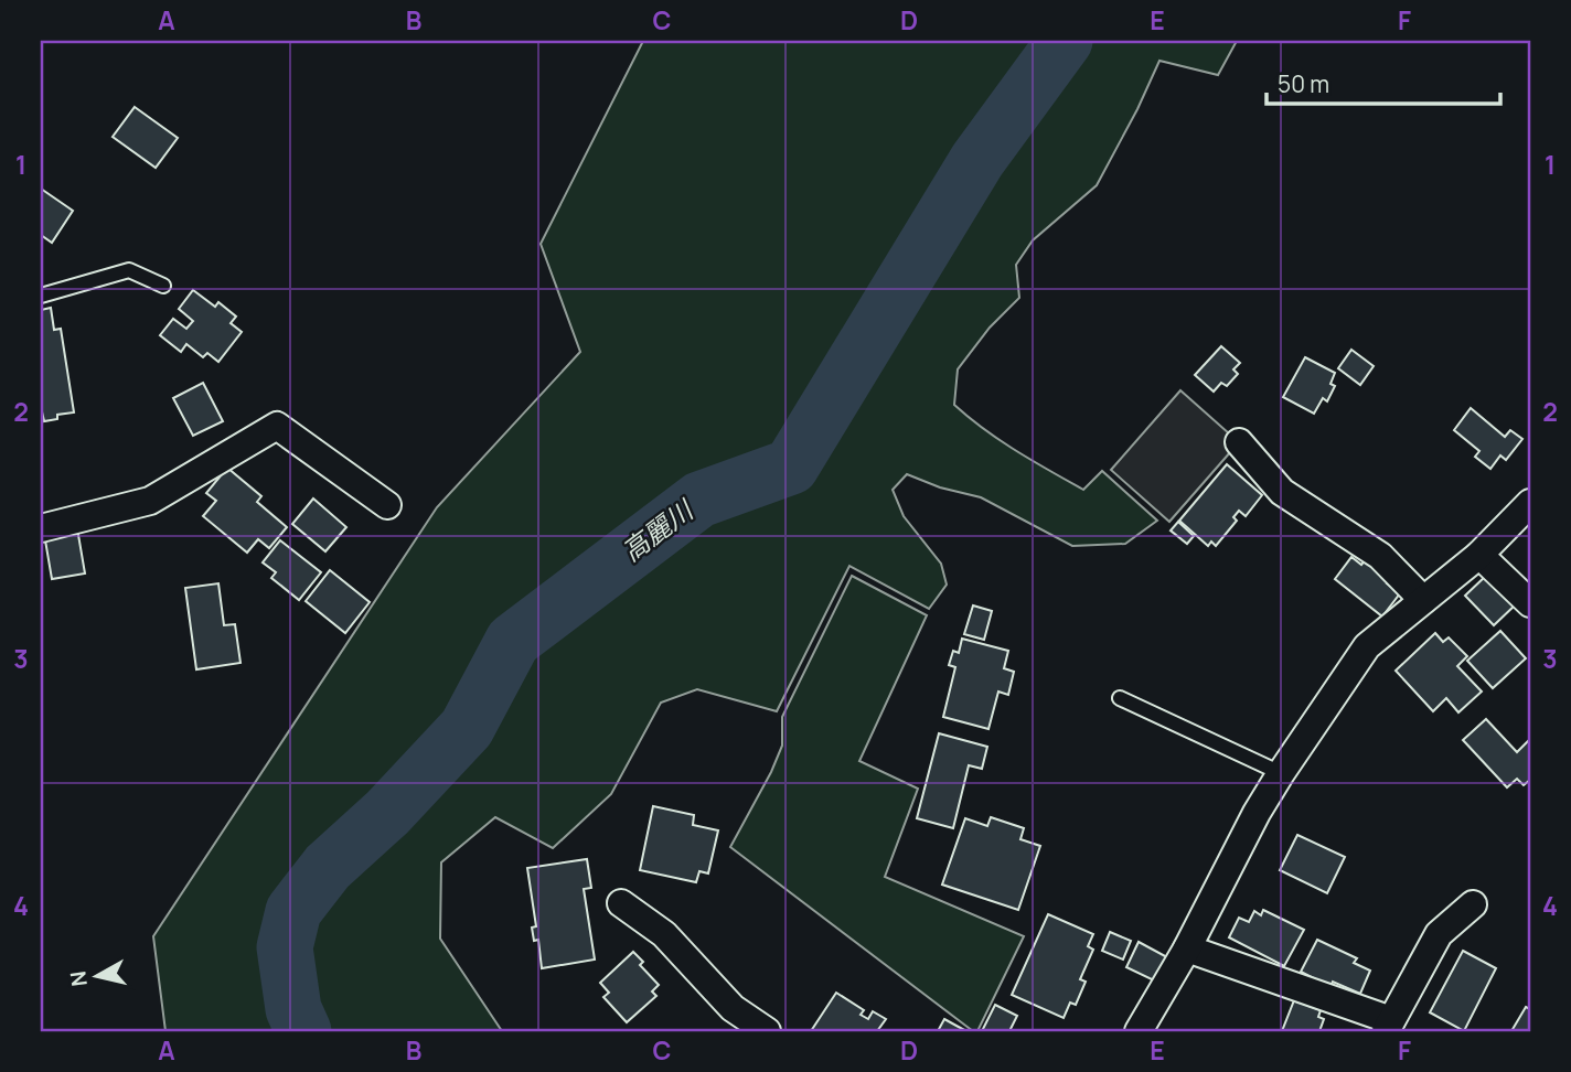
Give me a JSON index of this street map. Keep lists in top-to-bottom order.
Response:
{
  "water": ["高麗川"],
  "scale_bar": "50 m",
  "north": "left",
  "grid": {
    "columns": [
      "A",
      "B",
      "C",
      "D",
      "E",
      "F"
    ],
    "rows": [
      "1",
      "2",
      "3",
      "4"
    ]
  }
}
